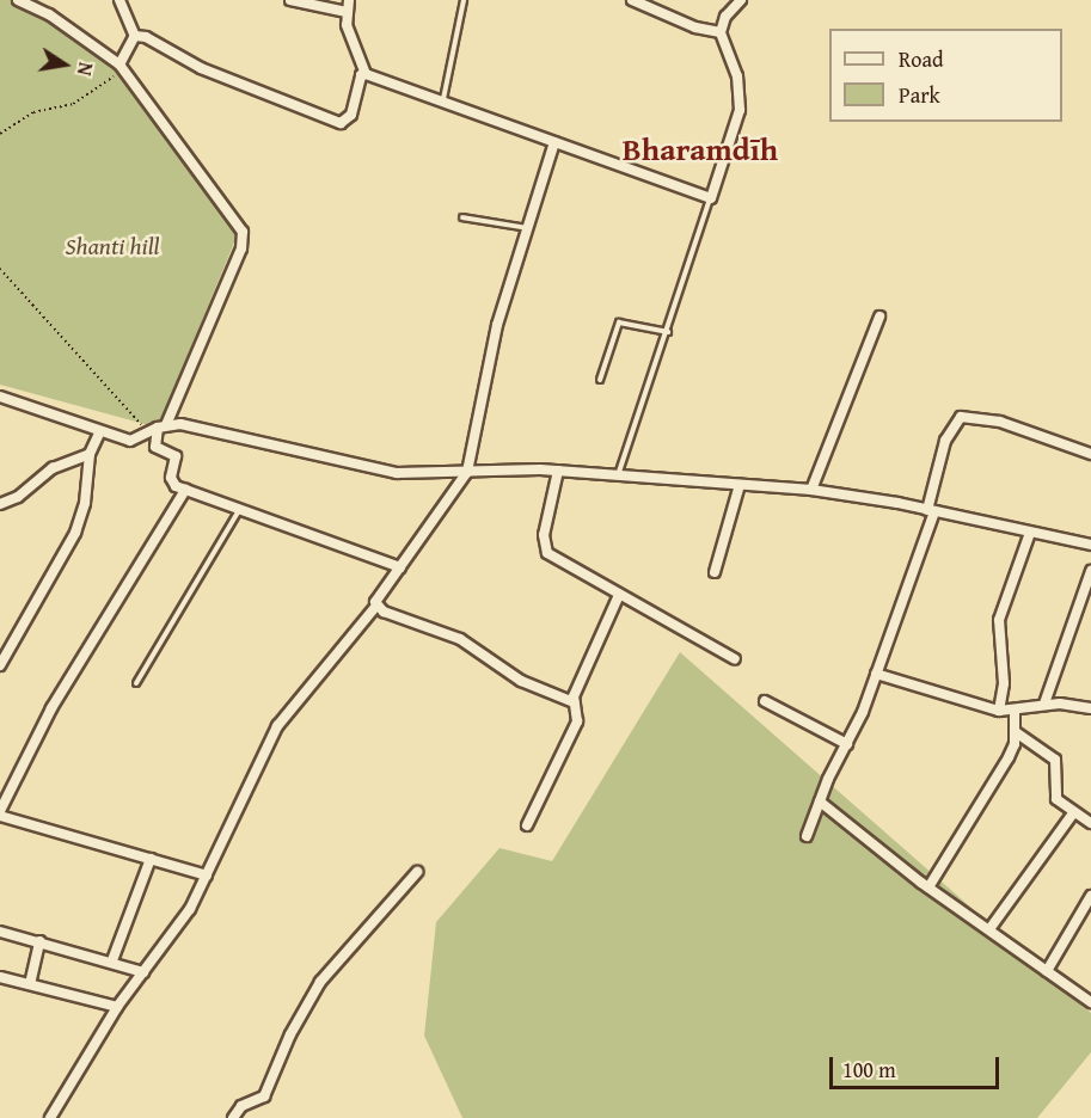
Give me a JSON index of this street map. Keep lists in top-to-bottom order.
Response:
{
  "districts": ["Bharamdīh"],
  "parks": ["Shanti hill"],
  "legend": ["Road", "Park"],
  "scale_bar": "100 m",
  "north": "right"
}
